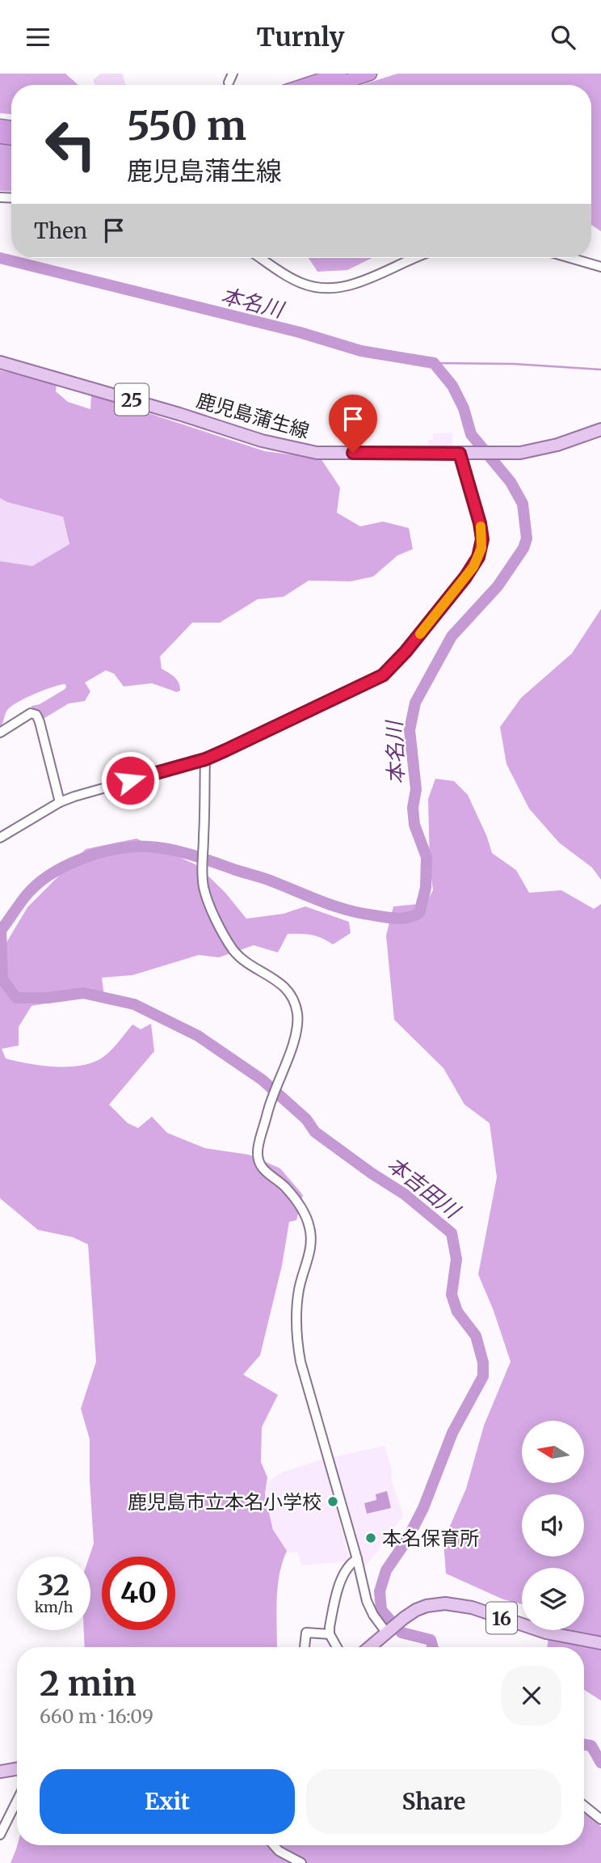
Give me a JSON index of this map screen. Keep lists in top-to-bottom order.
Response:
{
  "streets": {
    "main road": ["25", "鹿児島蒲生線", "16"]
  },
  "water": ["本名川", "本吉田川"],
  "places": ["鹿児島市立本名小学校", "本名保育所"],
  "north": "left",
  "page": {
    "header": "Turnly",
    "turn": ["550 m", "鹿児島蒲生線"],
    "then": "Then",
    "speed": "32 km/h",
    "limit": "40",
    "heading": ["2 min", "660 m · 16:09"],
    "buttons": ["Exit", "Share"]
  }
}
